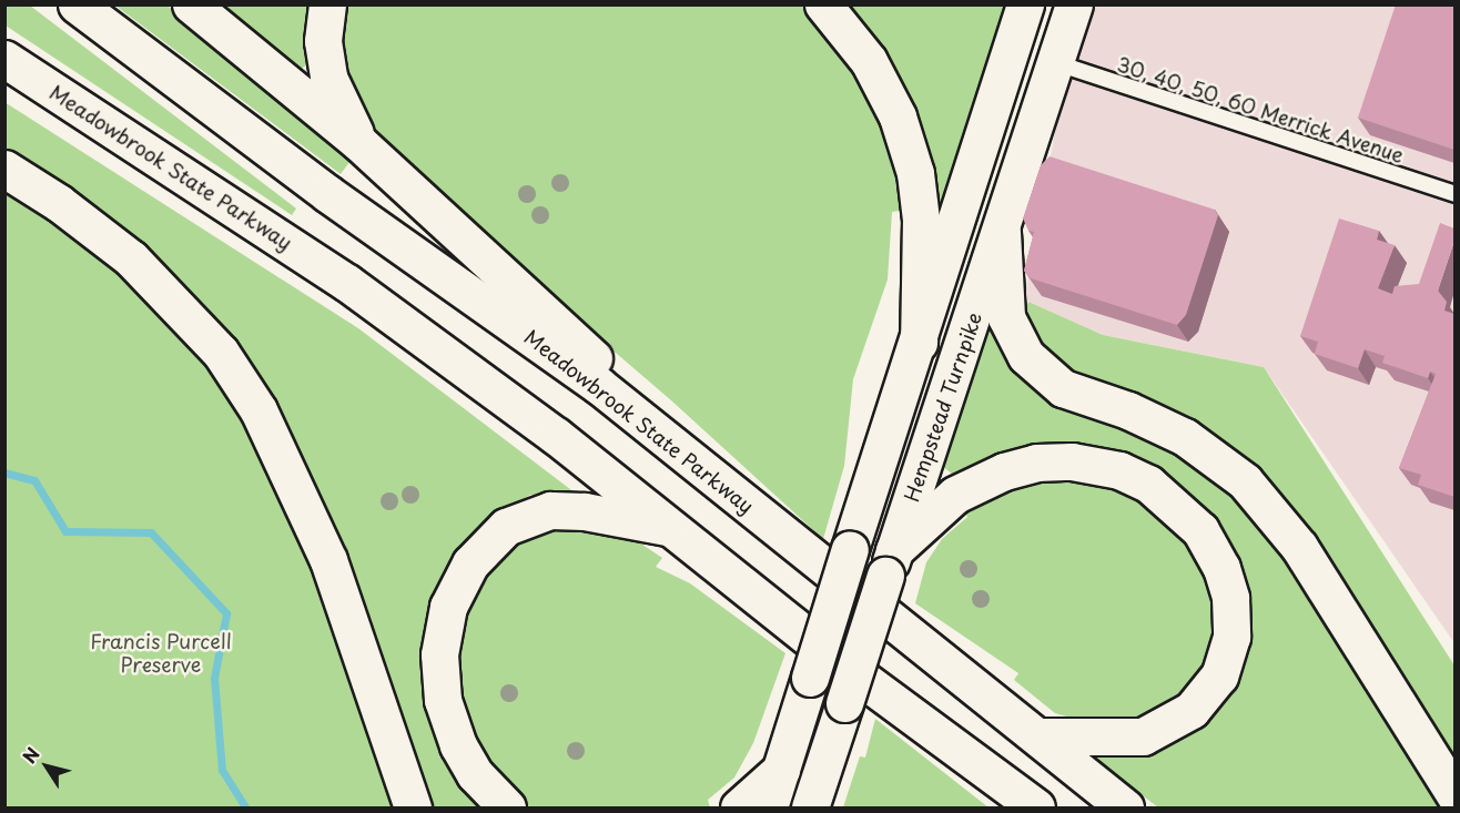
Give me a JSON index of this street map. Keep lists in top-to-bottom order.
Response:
{
  "streets": {
    "main road": ["Meadowbrook State Parkway", "Hempstead Turnpike"],
    "lane": ["30, 40, 50, 60 Merrick Avenue"]
  },
  "crossings": [
    ["30, 40, 50, 60 Merrick Avenue", "Hempstead Turnpike"]
  ],
  "parks": ["Francis Purcell Preserve"],
  "north": "top left"
}
